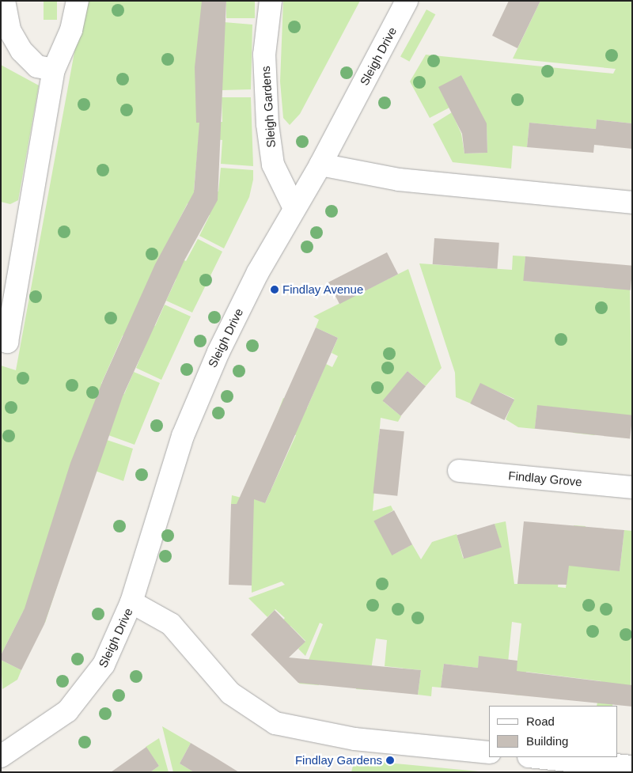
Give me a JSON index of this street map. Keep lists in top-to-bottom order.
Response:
{
  "streets": {
    "street": ["Sleigh Drive", "Sleigh Gardens", "Findlay Grove"]
  },
  "crossings": [
    ["Sleigh Drive", "Sleigh Gardens"]
  ],
  "places": ["Findlay Avenue", "Findlay Gardens"],
  "legend": ["Road", "Building"]
}
